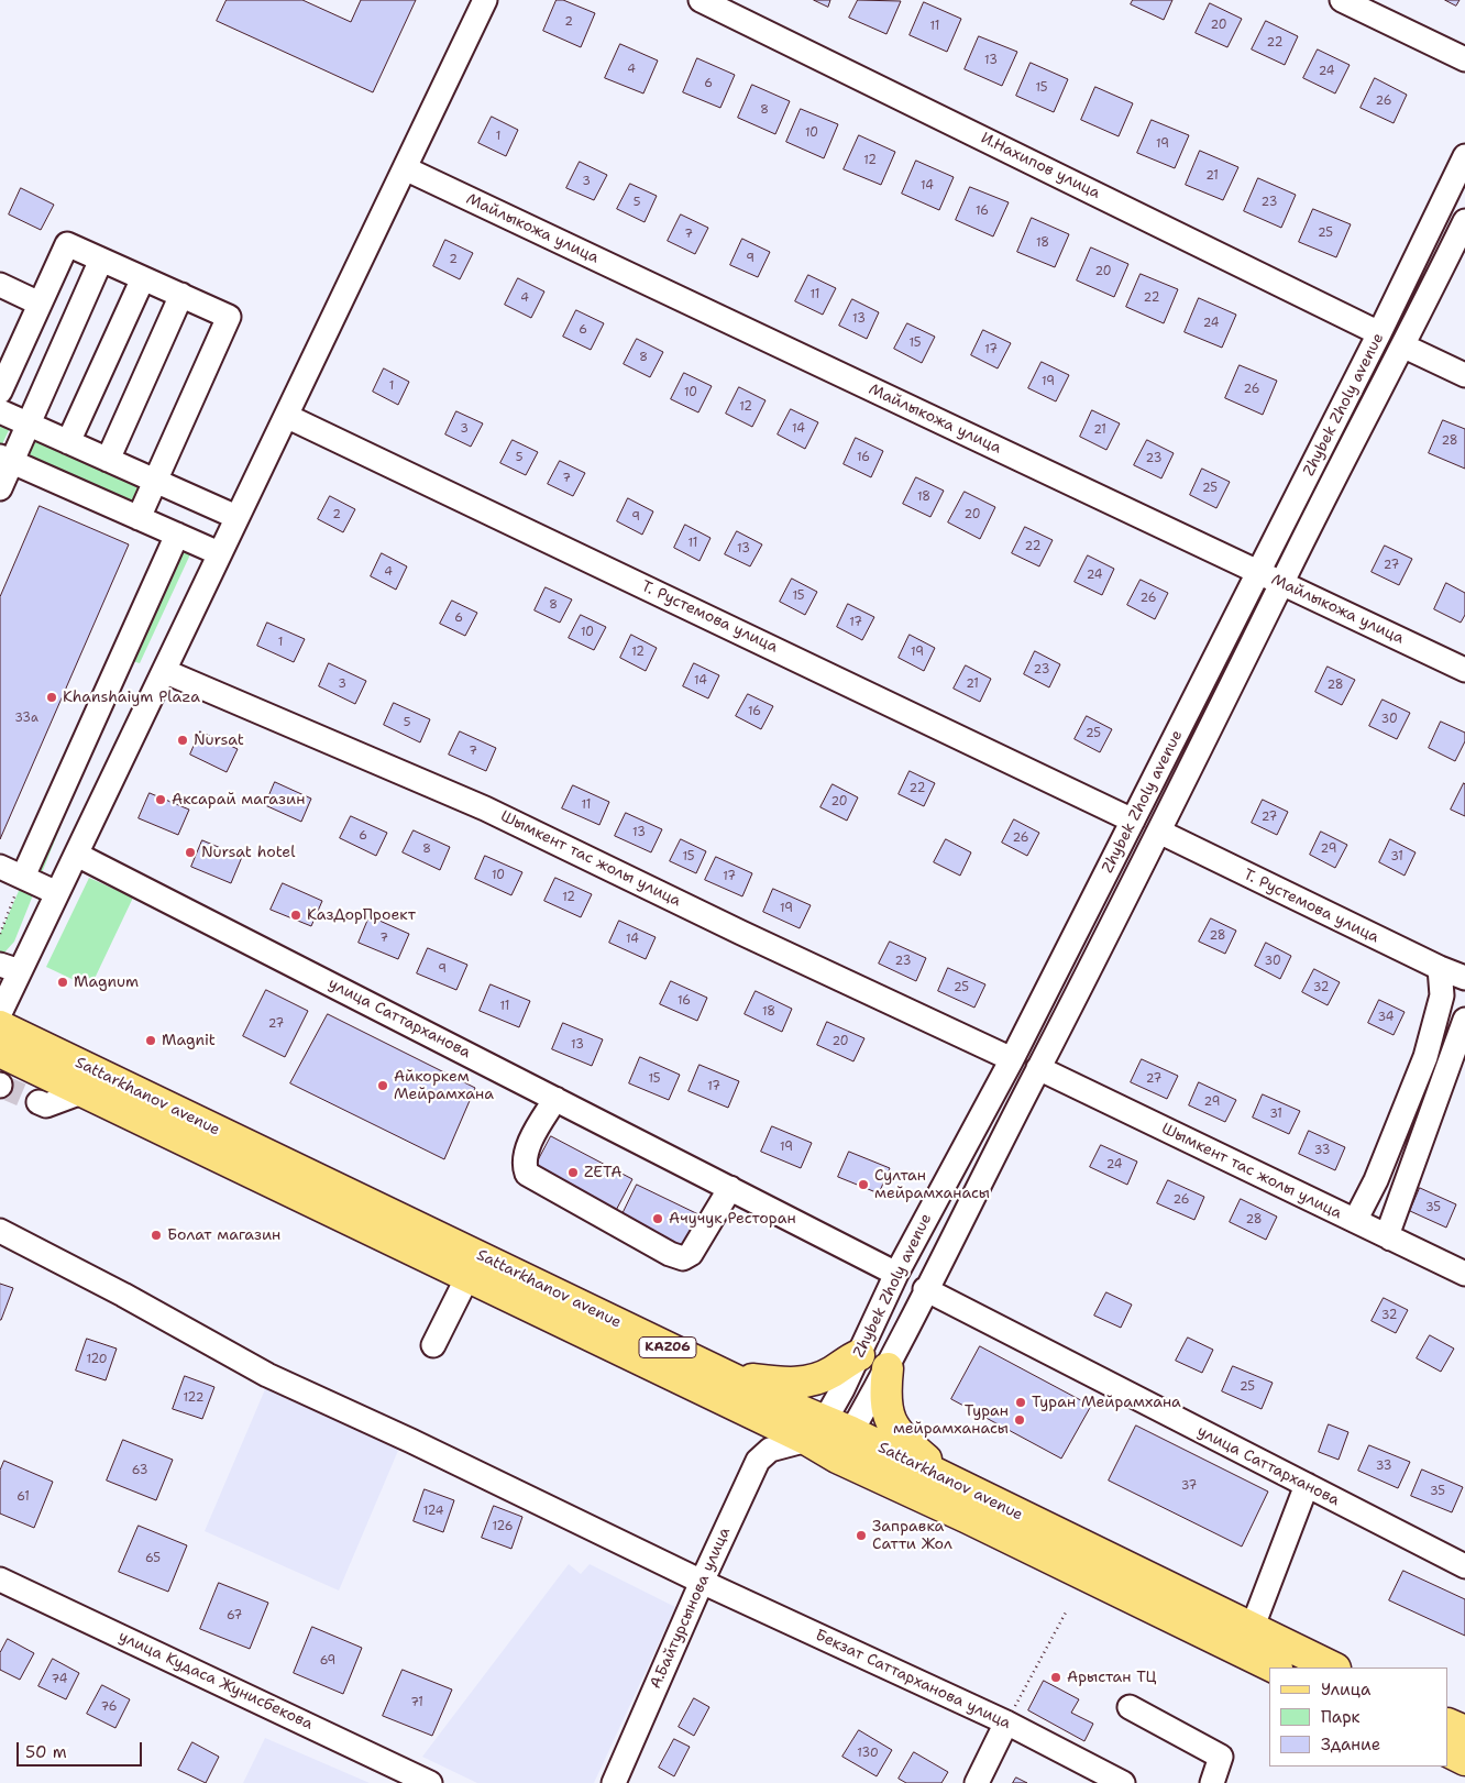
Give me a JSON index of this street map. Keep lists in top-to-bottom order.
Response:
{
  "streets": {
    "main road": ["Sattarkhanov avenue", "KАZ06"],
    "street": [
      "И.Нахипов улица",
      "Майлыкожа улица",
      "Zhybek Zholy avenue",
      "Т. Рустемова улица",
      "Шымкент тас жолы улица",
      "улица Саттарханова",
      "А.Байтурсынова улица",
      "Бекзат Саттарханова улица",
      "улица Кудаса Жунисбекова"
    ]
  },
  "crossings": [
    ["И.Нахипов улица", "Zhybek Zholy avenue"],
    ["Майлыкожа улица", "Zhybek Zholy avenue"],
    ["Zhybek Zholy avenue", "Т. Рустемова улица"],
    ["Zhybek Zholy avenue", "Шымкент тас жолы улица"],
    ["Zhybek Zholy avenue", "улица Саттарханова"],
    ["Zhybek Zholy avenue", "Sattarkhanov avenue"],
    ["Zhybek Zholy avenue", "А.Байтурсынова улица"],
    ["Sattarkhanov avenue", "А.Байтурсынова улица"],
    ["А.Байтурсынова улица", "Бекзат Саттарханова улица"]
  ],
  "places": [
    "Khanshaiym Plaza",
    "Nursat",
    "Аксарай магазин",
    "Nursat hotel",
    "КазДорПроект",
    "Magnum",
    "Magnit",
    "Айкоркем Мейрамхана",
    "ZETA",
    "Султан мейрамханасы",
    "Ачучук Ресторан",
    "Болат магазин",
    "Туран Мейрамхана",
    "Туран мейрамханасы",
    "Заправка Сатти Жол",
    "Арыстан ТЦ"
  ],
  "house_numbers": [
    "2",
    "20",
    "11",
    "22",
    "13",
    "4",
    "24",
    "6",
    "15",
    "26",
    "8",
    "10",
    "1",
    "19",
    "12",
    "21",
    "3",
    "14",
    "5",
    "23",
    "16",
    "25",
    "7",
    "18",
    "9",
    "2",
    "20",
    "11",
    "4",
    "22",
    "13",
    "24",
    "6",
    "15",
    "17",
    "8",
    "19",
    "1",
    "26",
    "10",
    "12",
    "3",
    "14",
    "21",
    "28",
    "5",
    "16",
    "23",
    "7",
    "25",
    "18",
    "2",
    "20",
    "9",
    "11",
    "22",
    "13",
    "27",
    "4",
    "24",
    "15",
    "26",
    "8",
    "6",
    "17",
    "10",
    "1",
    "12",
    "19",
    "23",
    "14",
    "3",
    "21",
    "28",
    "16",
    "33а",
    "30",
    "5",
    "25",
    "7",
    "22",
    "20",
    "11",
    "27",
    "13",
    "6",
    "26",
    "8",
    "29",
    "15",
    "31",
    "10",
    "17",
    "12",
    "19",
    "28",
    "7",
    "14",
    "23",
    "30",
    "9",
    "25",
    "32",
    "16",
    "11",
    "18",
    "34",
    "27",
    "20",
    "13",
    "15",
    "27",
    "17",
    "29",
    "31",
    "19",
    "33",
    "24",
    "26",
    "35",
    "28",
    "32",
    "120",
    "25",
    "122",
    "33",
    "63",
    "37",
    "35",
    "61",
    "124",
    "126",
    "65",
    "67",
    "69",
    "74",
    "71",
    "76",
    "130"
  ],
  "legend": ["Улица", "Парк", "Здание"],
  "scale_bar": "50 m"
}
